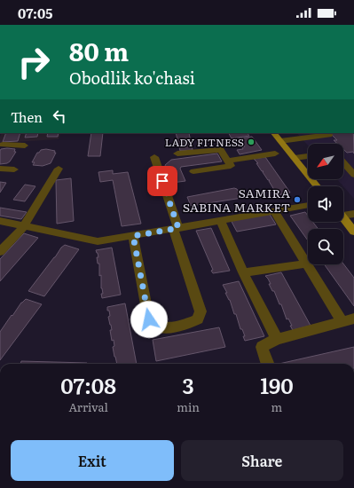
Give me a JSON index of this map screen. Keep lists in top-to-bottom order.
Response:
{
  "places": ["LADY FITNESS", "SAMIRA SABINA MARKET"],
  "north": "bottom left",
  "page": {
    "status": "07:05",
    "turn": ["80 m", "Obodlik ko'chasi"],
    "then": "Then",
    "eta": [
      "07:08",
      "Arrival",
      "3",
      "min",
      "190",
      "m"
    ],
    "buttons": ["Exit", "Share"]
  }
}
